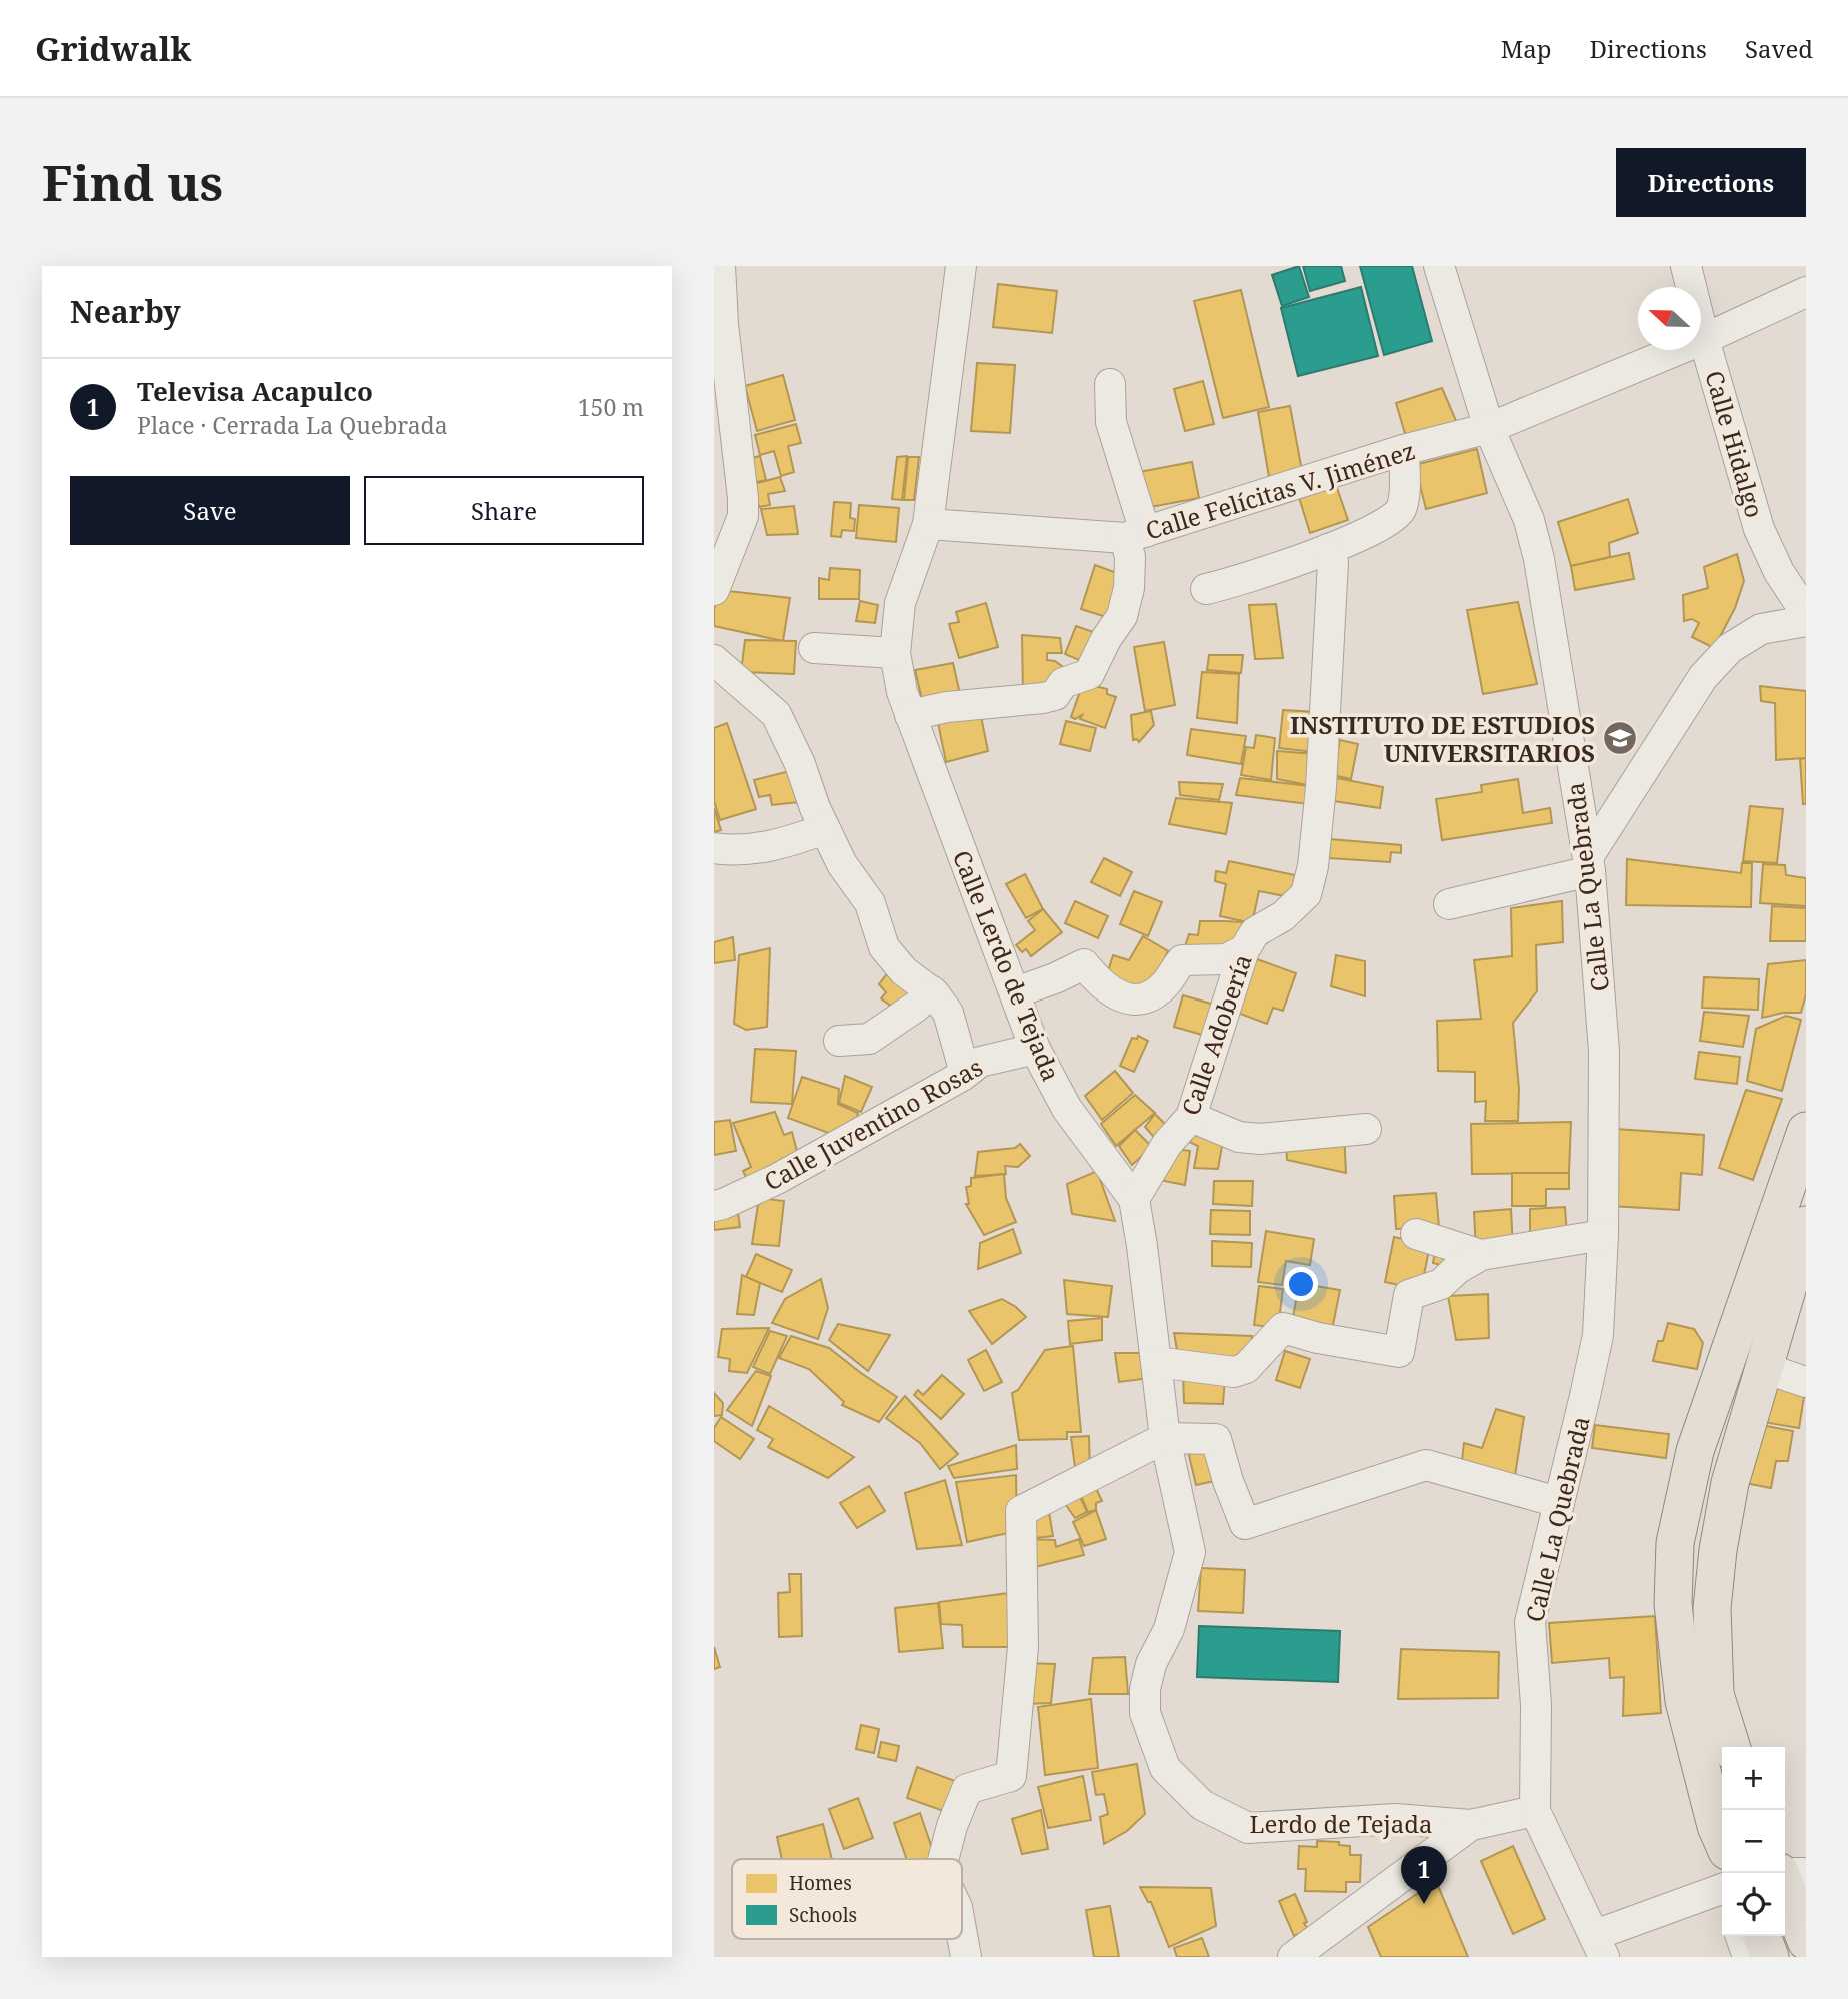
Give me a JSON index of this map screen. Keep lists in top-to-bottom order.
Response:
{
  "streets": {
    "street": [
      "Calle Hidalgo",
      "Calle Felícitas V. Jiménez",
      "Calle La Quebrada",
      "Calle Lerdo de Tejada",
      "Calle Adobería",
      "Calle Juventino Rosas",
      "Lerdo de Tejada"
    ]
  },
  "crossings": [
    ["Calle Hidalgo", "Calle Felícitas V. Jiménez"],
    ["Calle Felícitas V. Jiménez", "Calle La Quebrada"],
    ["Calle Felícitas V. Jiménez", "Calle Lerdo de Tejada"],
    ["Calle La Quebrada", "Lerdo de Tejada"],
    ["Calle Lerdo de Tejada", "Calle Adobería"],
    ["Calle Lerdo de Tejada", "Calle Juventino Rosas"],
    ["Calle Lerdo de Tejada", "Lerdo de Tejada"]
  ],
  "places": {
    "school or university": ["INSTITUTO DE ESTUDIOS UNIVERSITARIOS"]
  },
  "legend": ["Homes", "Schools"],
  "north": "left",
  "page": {
    "header": "Gridwalk",
    "nav": ["Map", "Directions", "Saved"],
    "buttons": [
      "Directions",
      ["Save", "Share"]
    ],
    "title": "Find us",
    "heading": "Nearby",
    "list": [
      {
        "mark": "1",
        "name": "Televisa Acapulco",
        "note": "Place · Cerrada La Quebrada",
        "value": "150 m"
      }
    ],
    "map_buttons": ["+", "−"],
    "pins": "1"
  }
}
